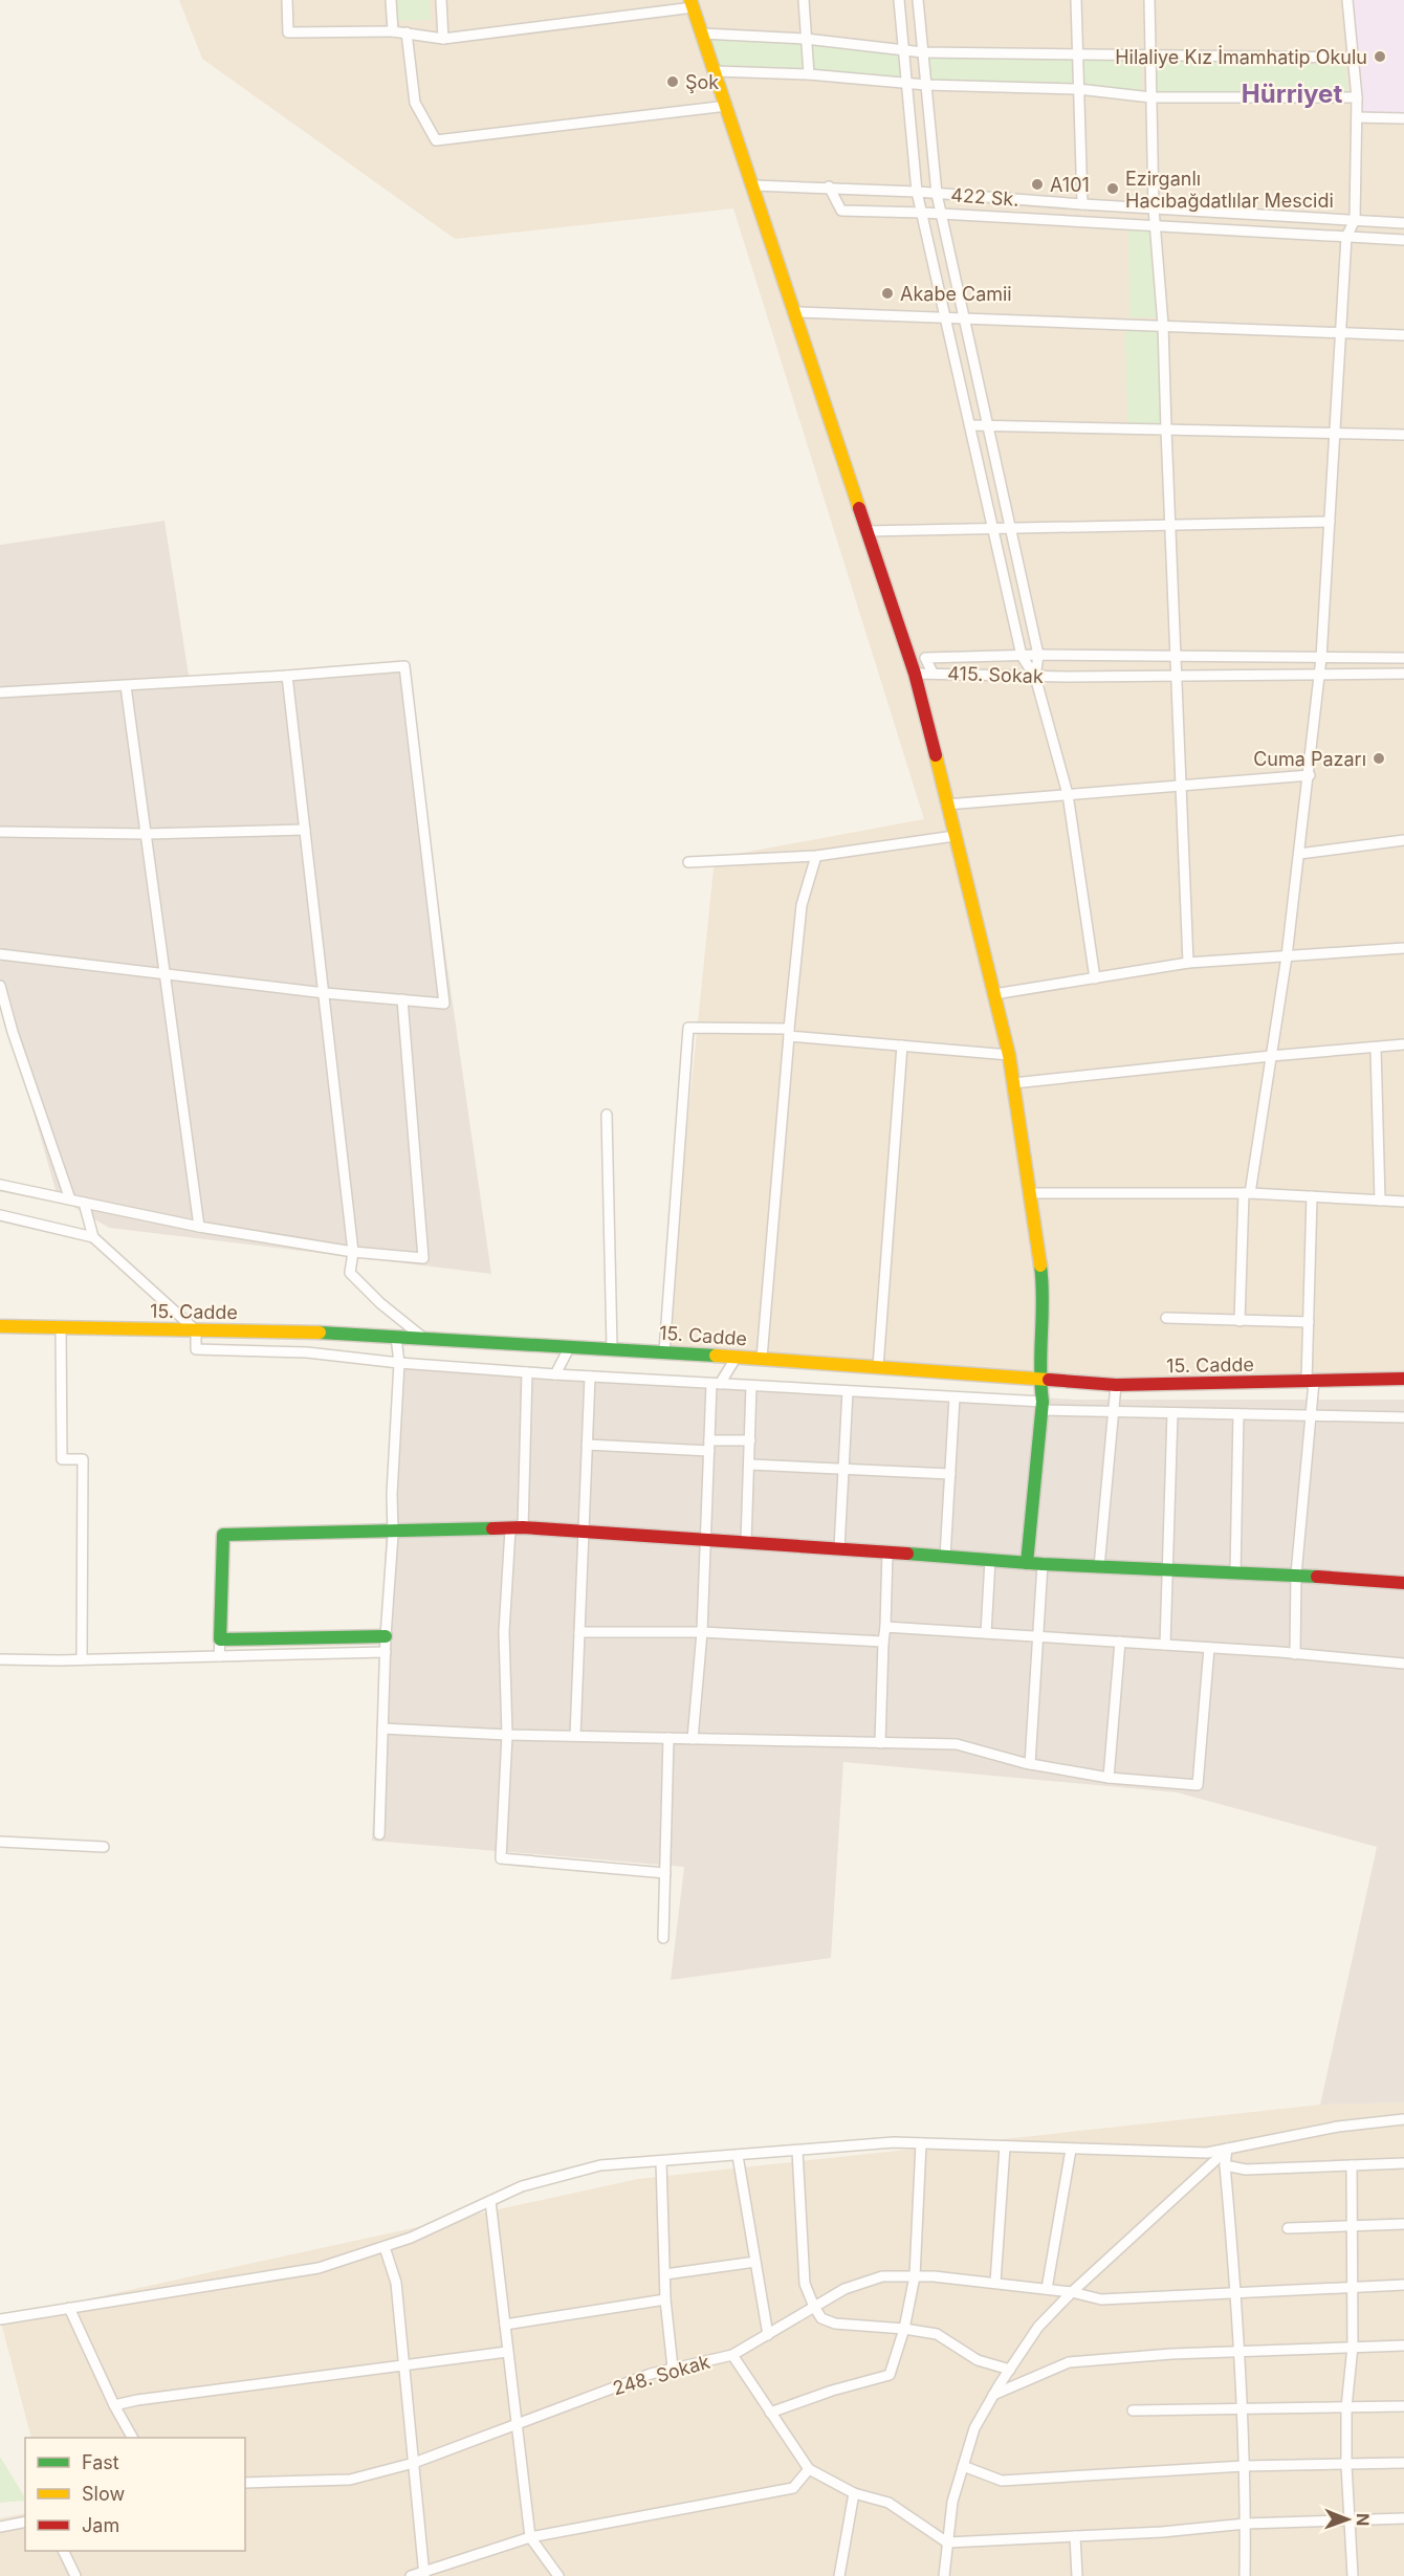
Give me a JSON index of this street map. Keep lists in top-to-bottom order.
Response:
{
  "streets": {
    "street": [
      "422 Sk.",
      "415. Sokak",
      "15. Cadde",
      "248. Sokak"
    ]
  },
  "districts": ["Hürriyet"],
  "places": [
    "Hilaliye Kız İmamhatip Okulu",
    "Şok",
    "A101",
    "Ezirganlı Hacıbağdatlılar Mescidi",
    "Akabe Camii",
    "Cuma Pazarı"
  ],
  "legend": ["Fast", "Slow", "Jam"],
  "north": "right"
}
